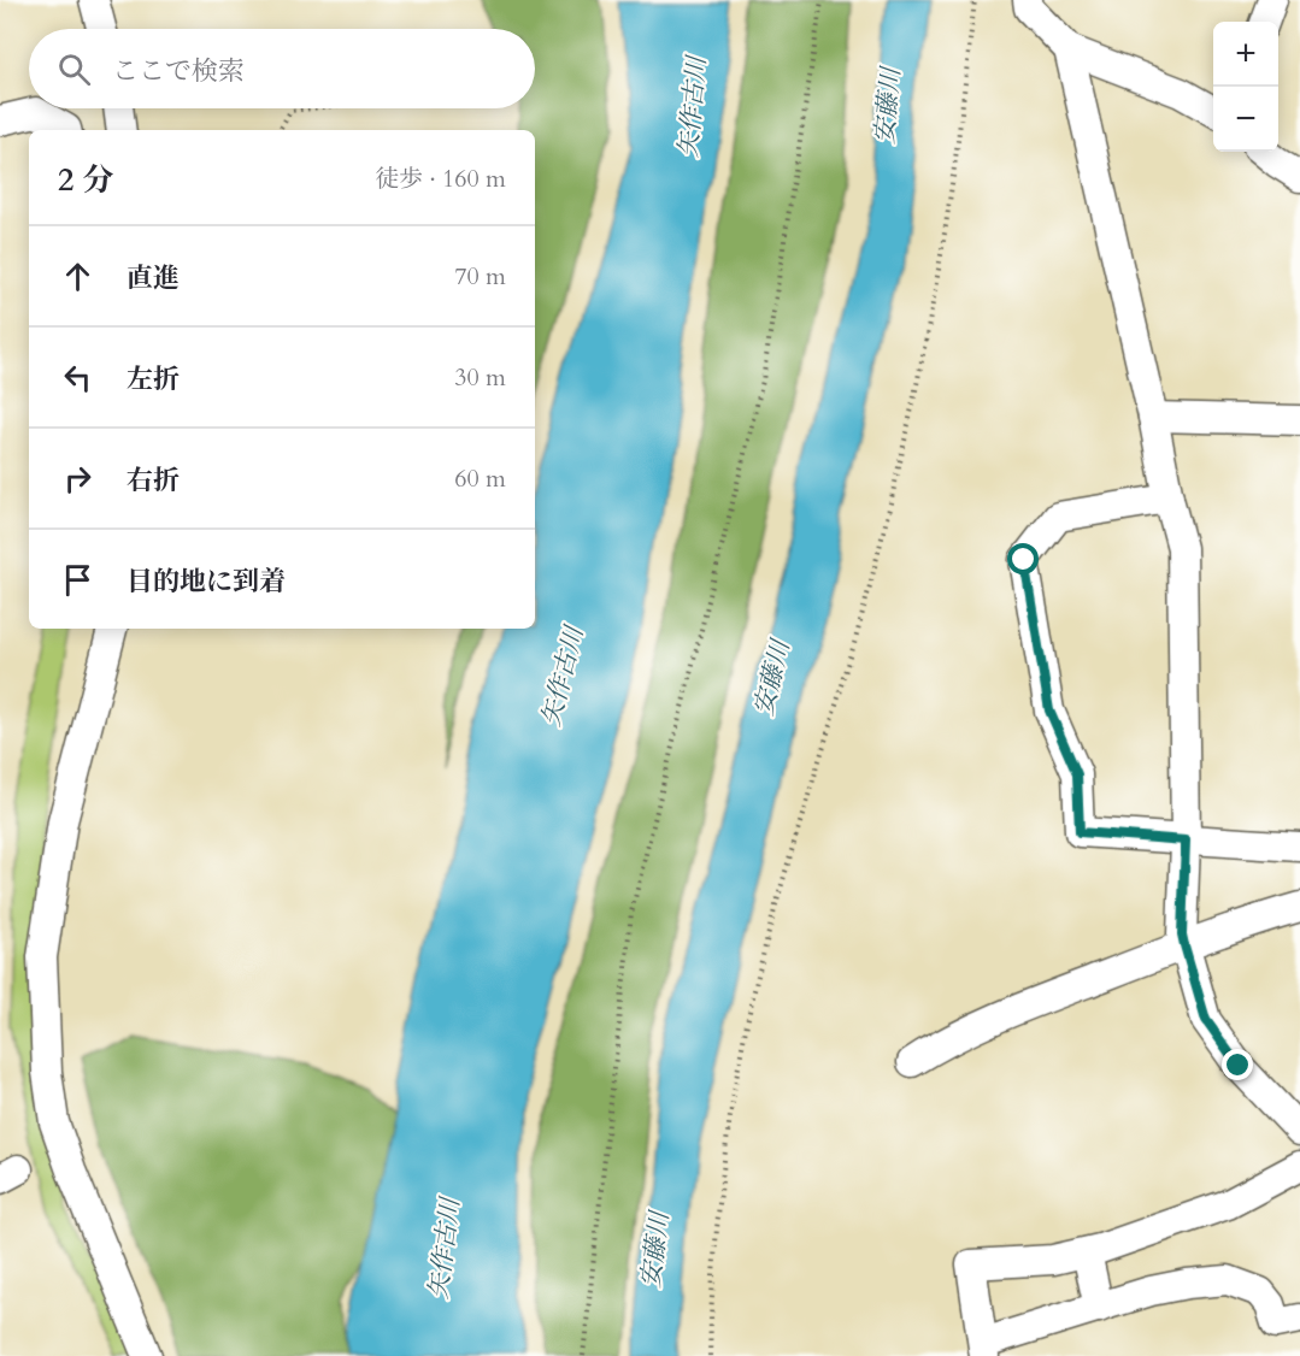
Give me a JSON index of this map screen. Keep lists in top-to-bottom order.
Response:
{
  "water": ["安藤川", "矢作古川"],
  "page": {
    "map_buttons": ["+", "−"],
    "search": "ここで検索",
    "heading": ["2 分", "徒歩 · 160 m"],
    "list": [
      ["直進", "70 m"],
      ["左折", "30 m"],
      ["右折", "60 m"],
      "目的地に到着"
    ]
  }
}
